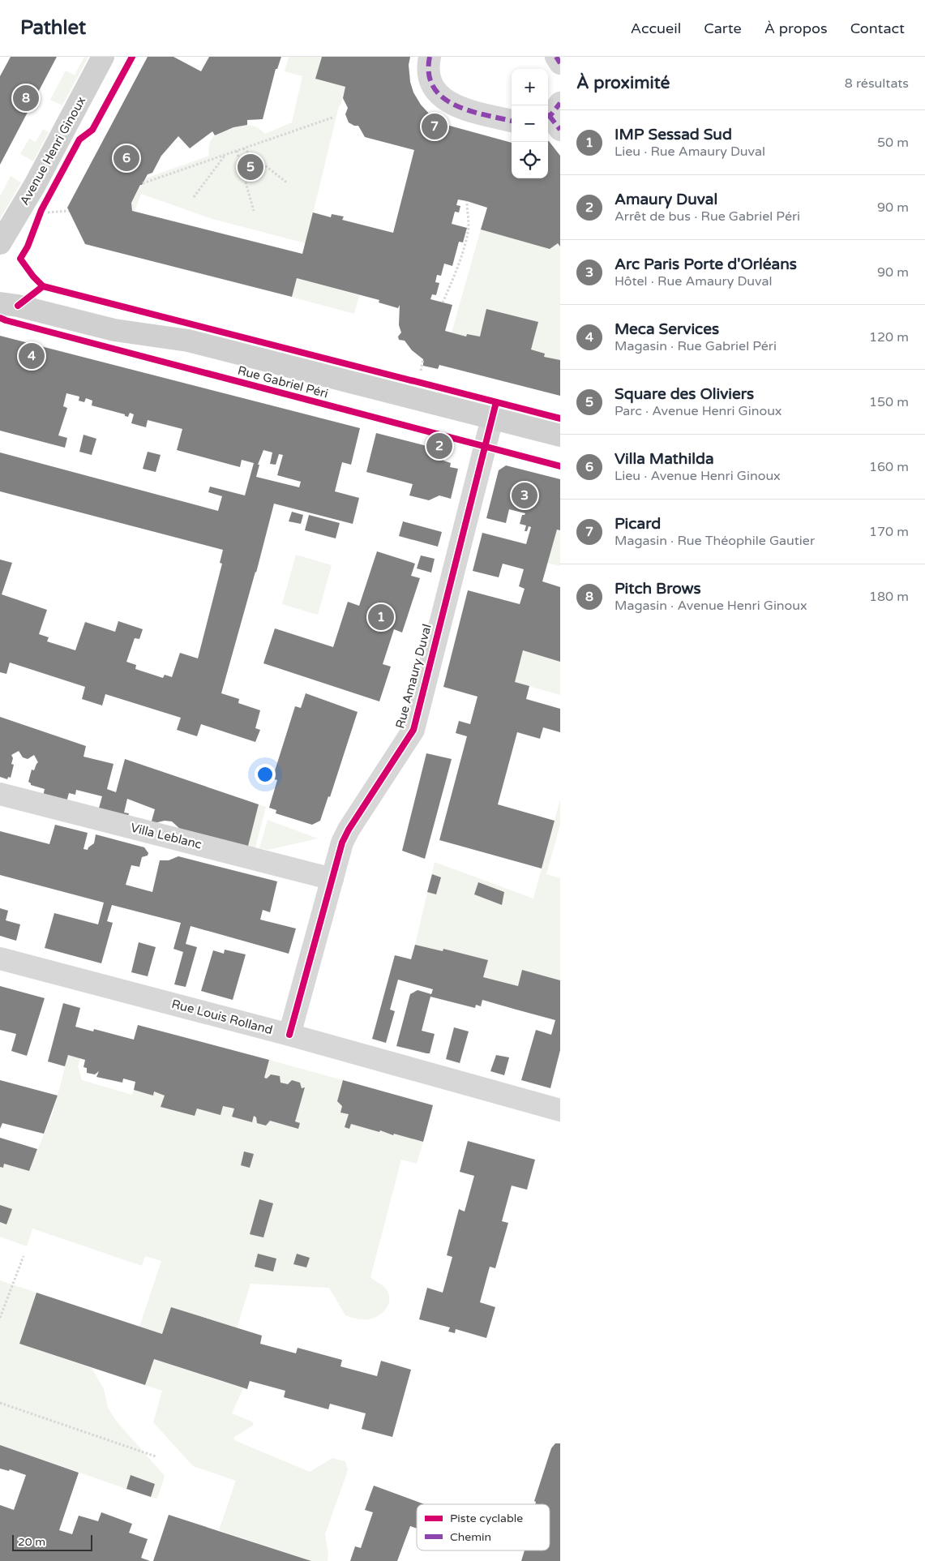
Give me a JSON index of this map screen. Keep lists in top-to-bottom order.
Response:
{
  "streets": {
    "main road": ["Avenue Henri Ginoux", "Rue Gabriel Péri"],
    "street": ["Rue Amaury Duval", "Villa Leblanc", "Rue Louis Rolland"]
  },
  "crossings": [
    ["Rue Gabriel Péri", "Rue Amaury Duval"],
    ["Rue Amaury Duval", "Villa Leblanc"],
    ["Rue Amaury Duval", "Rue Louis Rolland"]
  ],
  "legend": ["Piste cyclable", "Chemin"],
  "scale_bar": "20 m",
  "page": {
    "header": "Pathlet",
    "nav": [
      "Accueil",
      "Carte",
      "À propos",
      "Contact"
    ],
    "heading": ["À proximité", "8 résultats"],
    "map_buttons": ["+", "−"],
    "pins": [
      "8",
      "7",
      "6",
      "5",
      "4",
      "2",
      "3",
      "1"
    ],
    "list": [
      {
        "mark": "1",
        "name": "IMP Sessad Sud",
        "note": "Lieu · Rue Amaury Duval",
        "value": "50 m"
      },
      {
        "mark": "2",
        "name": "Amaury Duval",
        "note": "Arrêt de bus · Rue Gabriel Péri",
        "value": "90 m"
      },
      {
        "mark": "3",
        "name": "Arc Paris Porte d'Orléans",
        "note": "Hôtel · Rue Amaury Duval",
        "value": "90 m"
      },
      {
        "mark": "4",
        "name": "Meca Services",
        "note": "Magasin · Rue Gabriel Péri",
        "value": "120 m"
      },
      {
        "mark": "5",
        "name": "Square des Oliviers",
        "note": "Parc · Avenue Henri Ginoux",
        "value": "150 m"
      },
      {
        "mark": "6",
        "name": "Villa Mathilda",
        "note": "Lieu · Avenue Henri Ginoux",
        "value": "160 m"
      },
      {
        "mark": "7",
        "name": "Picard",
        "note": "Magasin · Rue Théophile Gautier",
        "value": "170 m"
      },
      {
        "mark": "8",
        "name": "Pitch Brows",
        "note": "Magasin · Avenue Henri Ginoux",
        "value": "180 m"
      }
    ],
    "scale": "20 m"
  }
}
